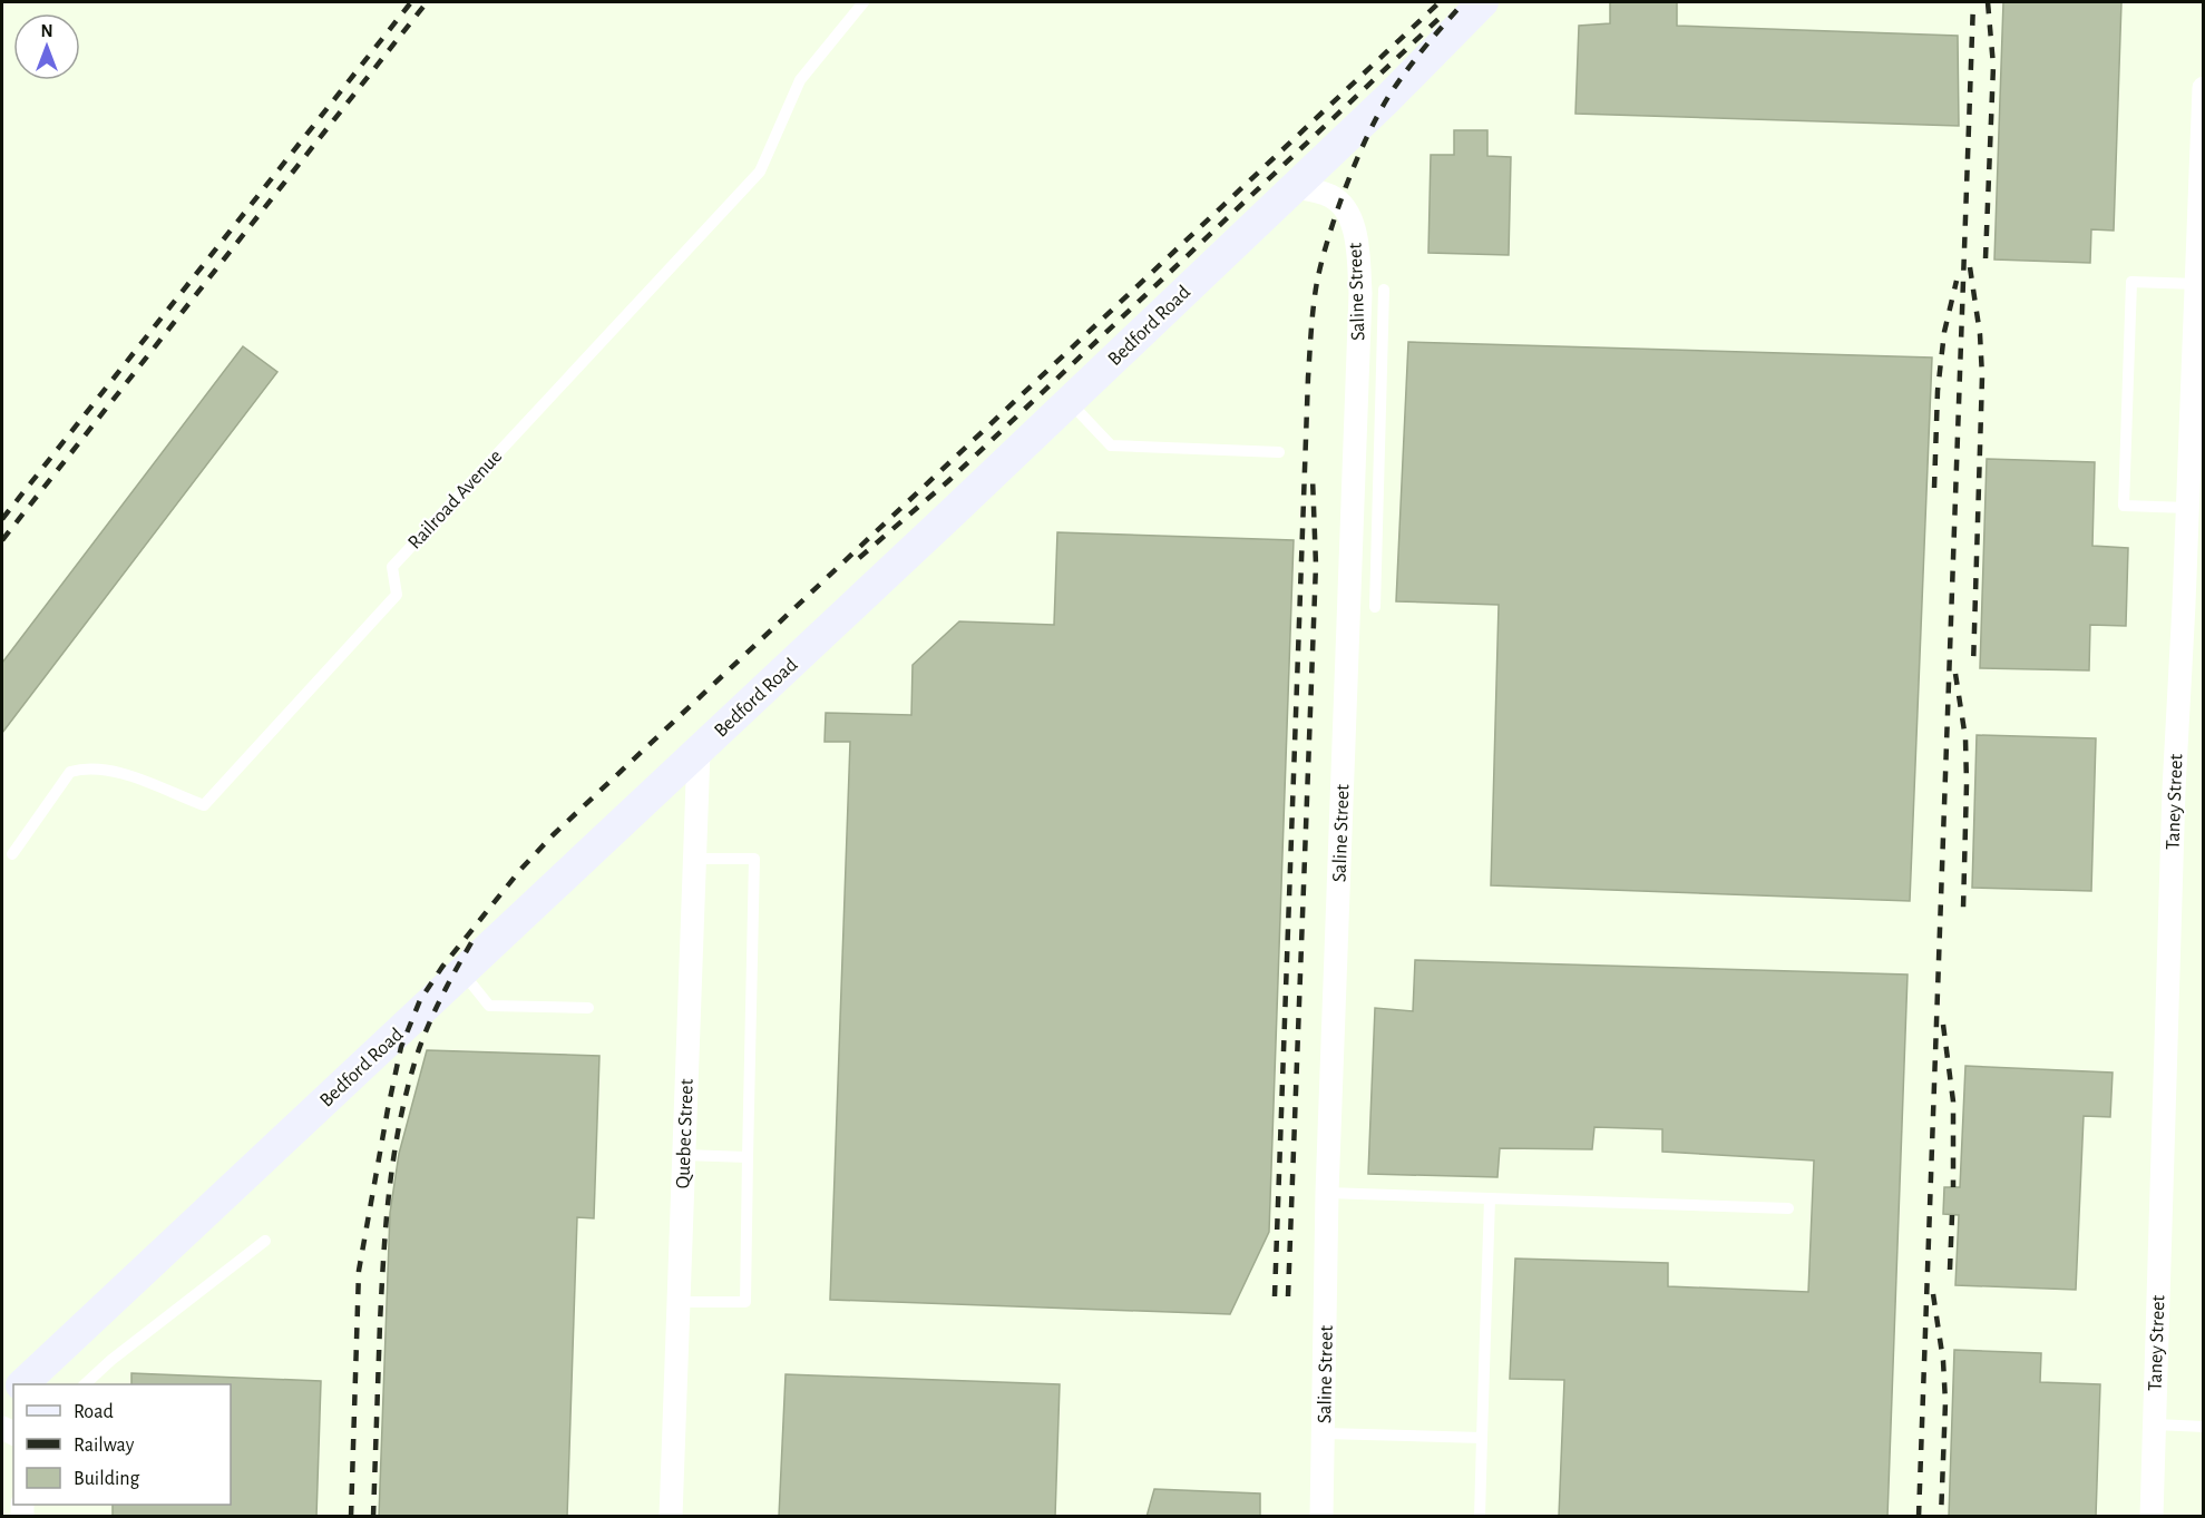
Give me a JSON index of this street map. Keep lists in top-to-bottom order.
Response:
{
  "streets": {
    "street": [
      "Saline Street",
      "Bedford Road",
      "Taney Street",
      "Quebec Street"
    ],
    "lane": ["Railroad Avenue"]
  },
  "crossings": [
    ["Saline Street", "Bedford Road"],
    ["Bedford Road", "Quebec Street"]
  ],
  "legend": ["Road", "Railway", "Building"],
  "north": "top"
}
